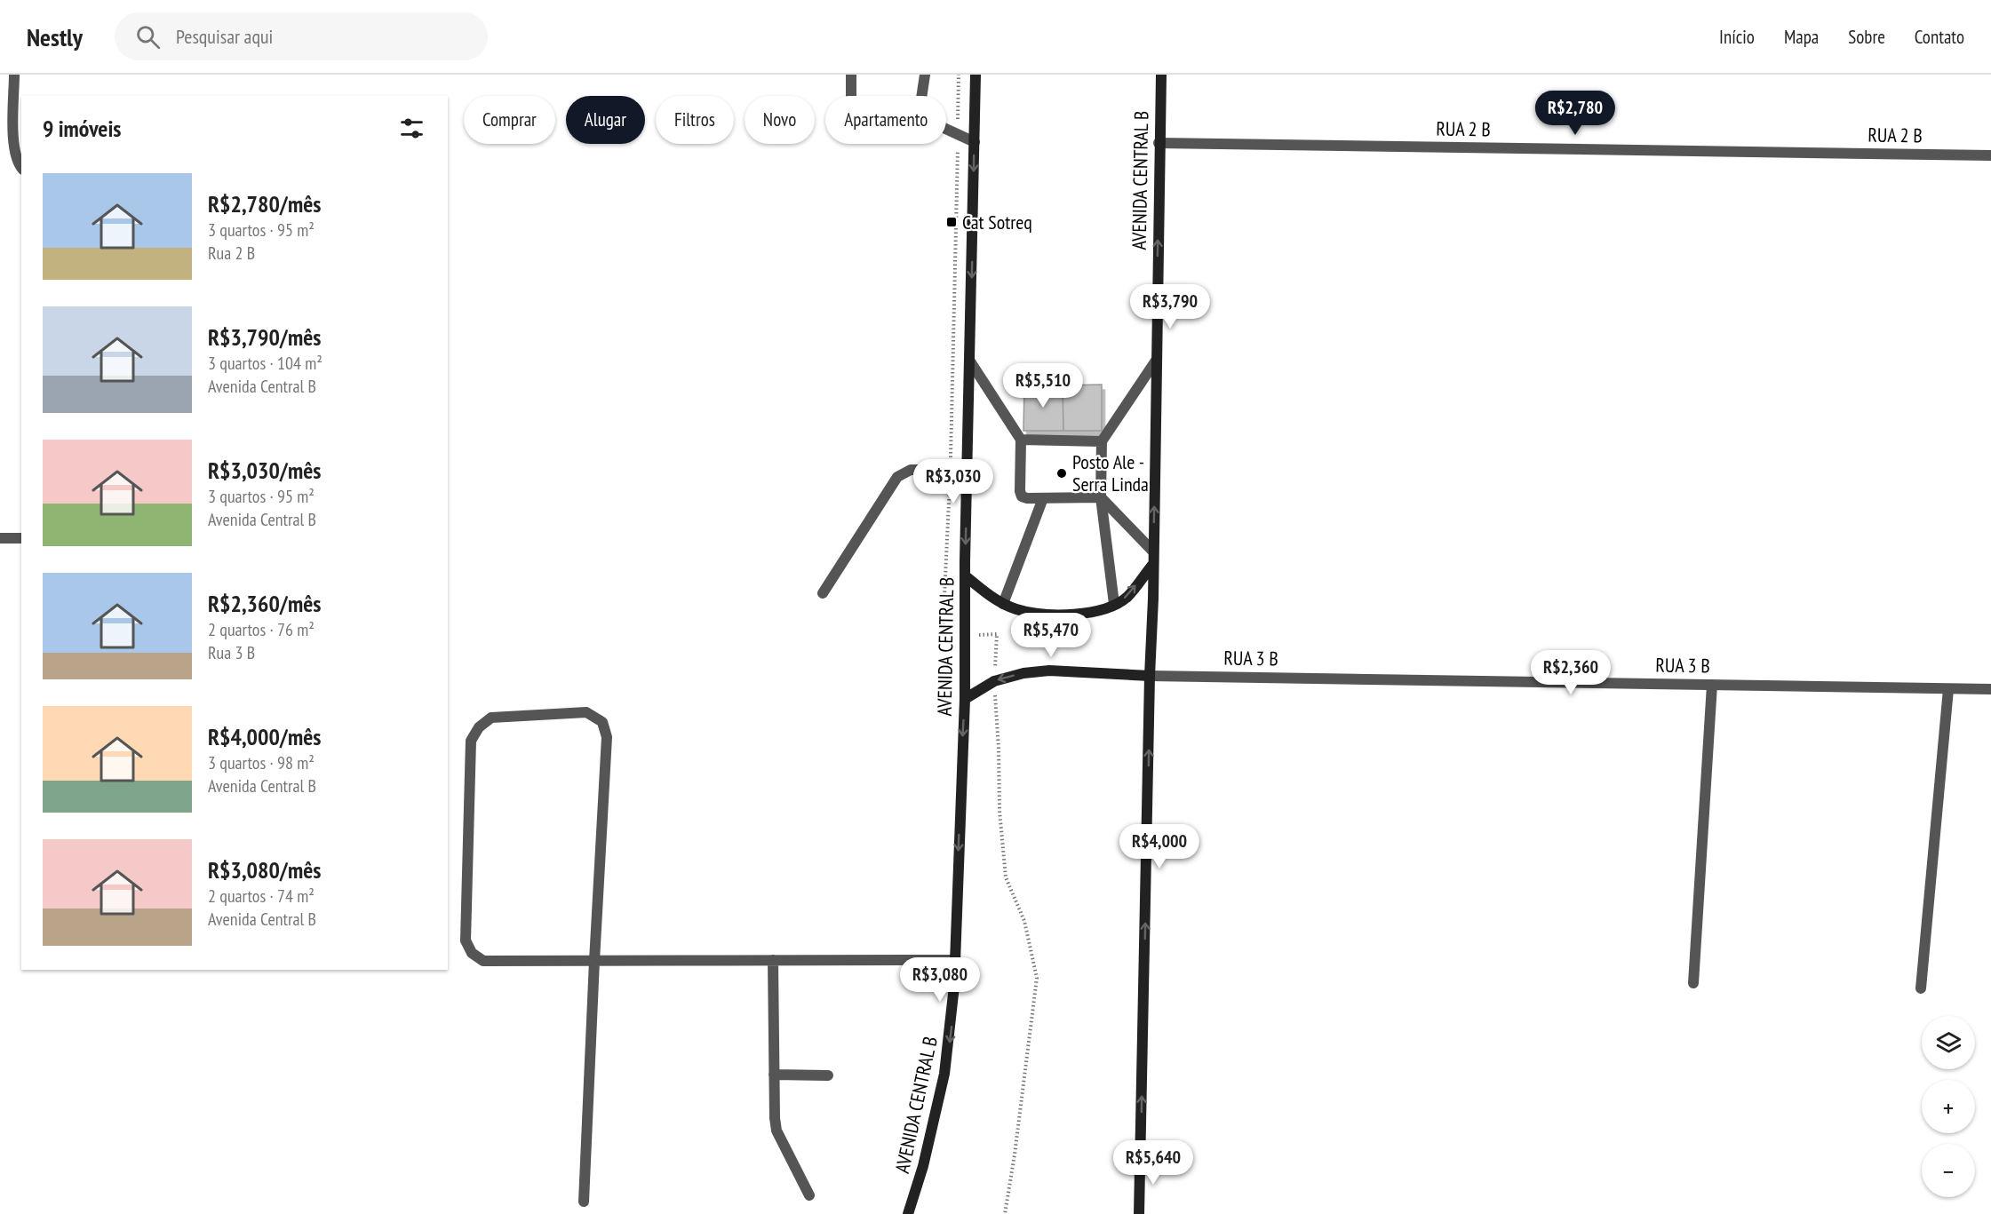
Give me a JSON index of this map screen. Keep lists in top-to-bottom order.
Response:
{
  "streets": {
    "main road": ["AVENIDA CENTRAL B"],
    "street": ["RUA 2 B", "RUA 3 B"]
  },
  "crossings": [
    ["RUA 2 B", "AVENIDA CENTRAL B"],
    ["AVENIDA CENTRAL B", "RUA 3 B"]
  ],
  "places": {
    "transit": ["Cat Sotreq"],
    "other": ["Posto Ale - Serra Linda"]
  },
  "page": {
    "header": "Nestly",
    "search": "Pesquisar aqui",
    "nav": [
      "Início",
      "Mapa",
      "Sobre",
      "Contato"
    ],
    "price": [
      "R$2,780",
      "R$3,790",
      "R$5,510",
      "R$3,030",
      "R$5,470",
      "R$2,360",
      "R$4,000",
      "R$3,080",
      "R$5,640"
    ],
    "chip": [
      "Comprar",
      "Alugar",
      "Filtros",
      "Novo",
      "Apartamento"
    ],
    "heading": "9 imóveis",
    "list": [
      {
        "name": "R$2,780/mês",
        "note": "3 quartos · 95 m² · Rua 2 B"
      },
      {
        "name": "R$3,790/mês",
        "note": "3 quartos · 104 m² · Avenida Central B"
      },
      {
        "name": "R$3,030/mês",
        "note": "3 quartos · 95 m² · Avenida Central B"
      },
      {
        "name": "R$2,360/mês",
        "note": "2 quartos · 76 m² · Rua 3 B"
      },
      {
        "name": "R$4,000/mês",
        "note": "3 quartos · 98 m² · Avenida Central B"
      },
      {
        "name": "R$3,080/mês",
        "note": "2 quartos · 74 m² · Avenida Central B"
      }
    ],
    "map_buttons": ["+", "−"]
  }
}
